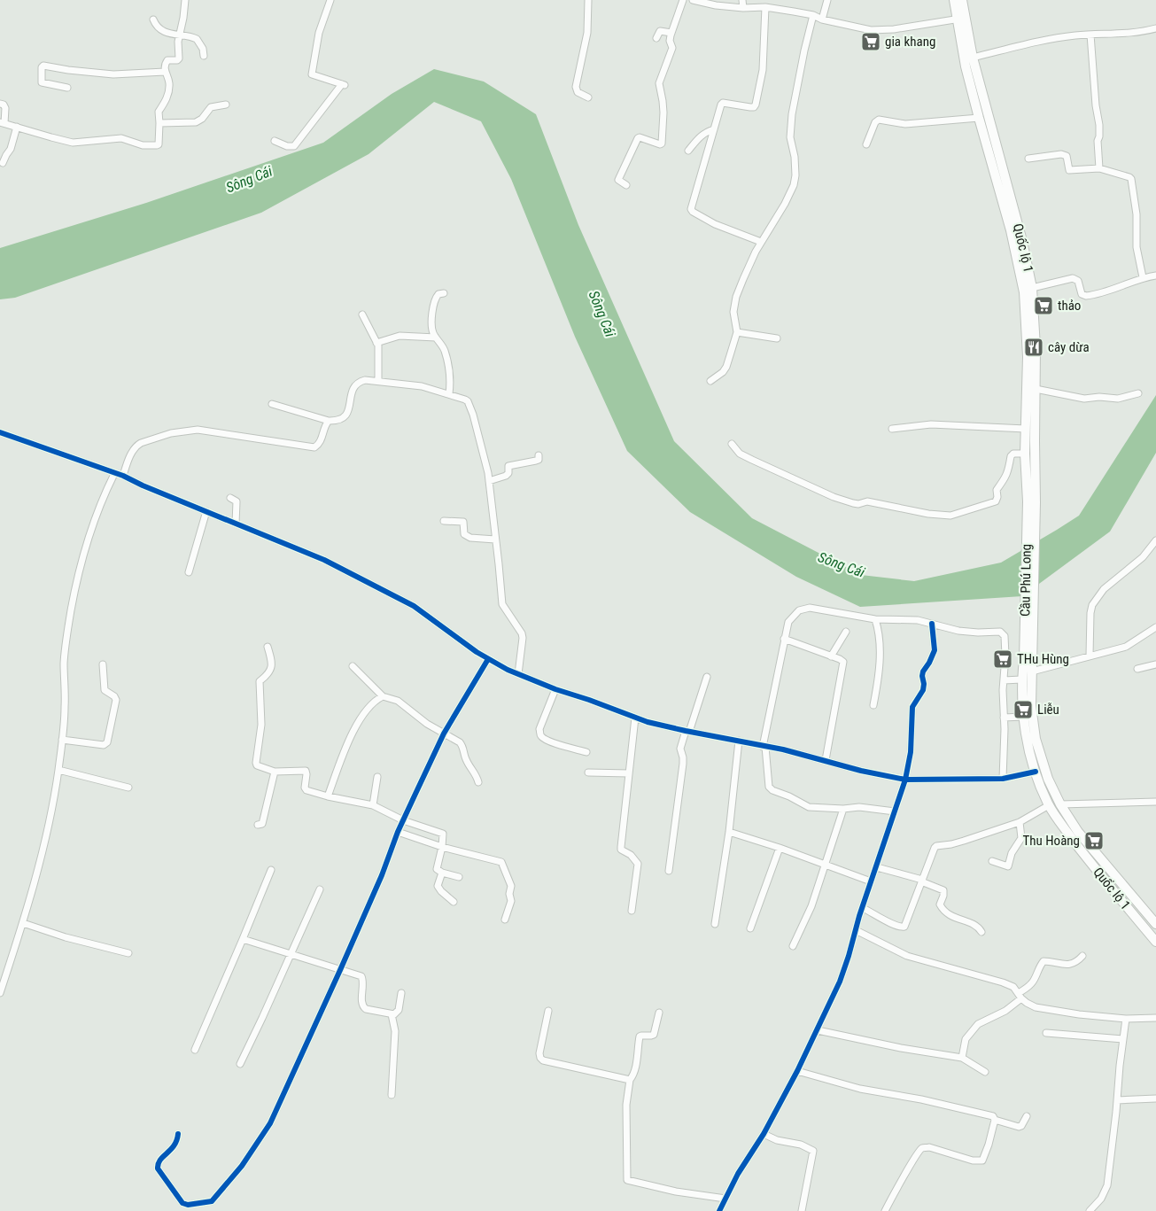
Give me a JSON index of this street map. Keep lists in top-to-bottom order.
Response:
{
  "streets": {
    "highway": ["Quốc lộ 1", "Cầu Phú Long"]
  },
  "crossings": [
    ["Quốc lộ 1", "Cầu Phú Long"]
  ],
  "water": ["Sông Cái"],
  "places": {
    "supermarket": [
      "gia khang",
      "thảo",
      "THu Hùng",
      "Liễu",
      "Thu Hoàng"
    ],
    "restaurant": ["cây dừa"]
  }
}
